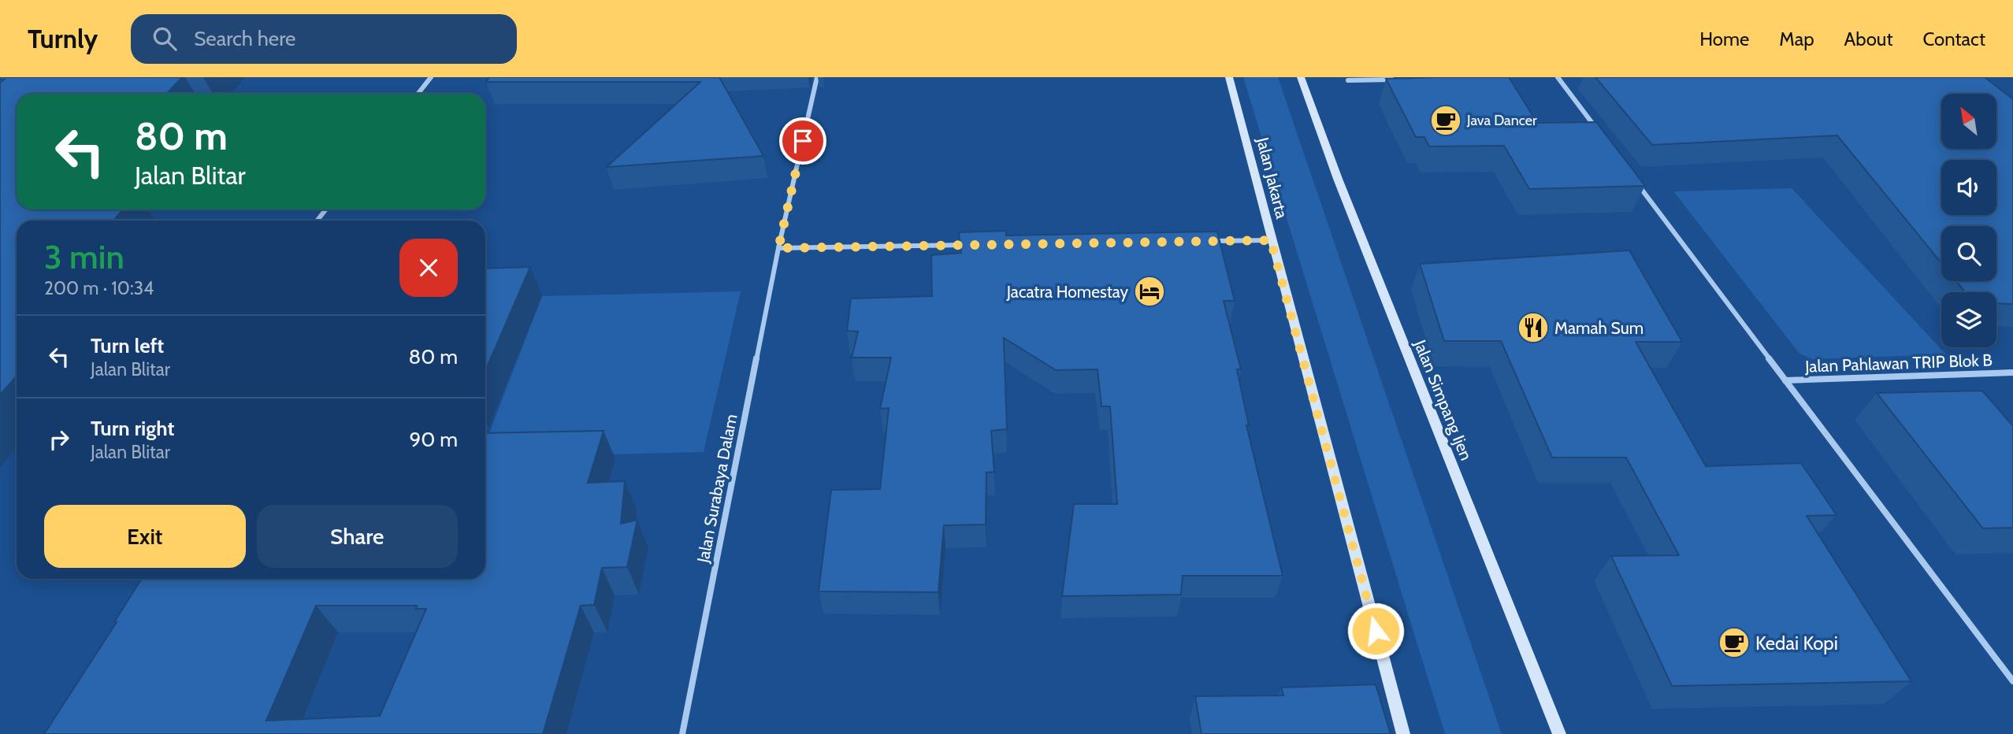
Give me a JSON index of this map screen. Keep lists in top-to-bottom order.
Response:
{
  "streets": {
    "main road": ["Jalan Jakarta", "Jalan Simpang Ijen"],
    "street": ["Jalan Pahlawan TRIP Blok B", "Jalan Surabaya Dalam"]
  },
  "places": {
    "cafe": ["Java Dancer", "Kedai Kopi"],
    "hotel": ["Jacatra Homestay"],
    "restaurant": ["Mamah Sum"]
  },
  "north": "top left",
  "page": {
    "header": "Turnly",
    "search": "Search here",
    "nav": [
      "Home",
      "Map",
      "About",
      "Contact"
    ],
    "turn": ["80 m", "Jalan Blitar"],
    "heading": ["3 min", "200 m · 10:34"],
    "list": [
      {
        "name": "Turn left",
        "note": "Jalan Blitar",
        "value": "80 m"
      },
      {
        "name": "Turn right",
        "note": "Jalan Blitar",
        "value": "90 m"
      }
    ],
    "buttons": ["Exit", "Share"]
  }
}
